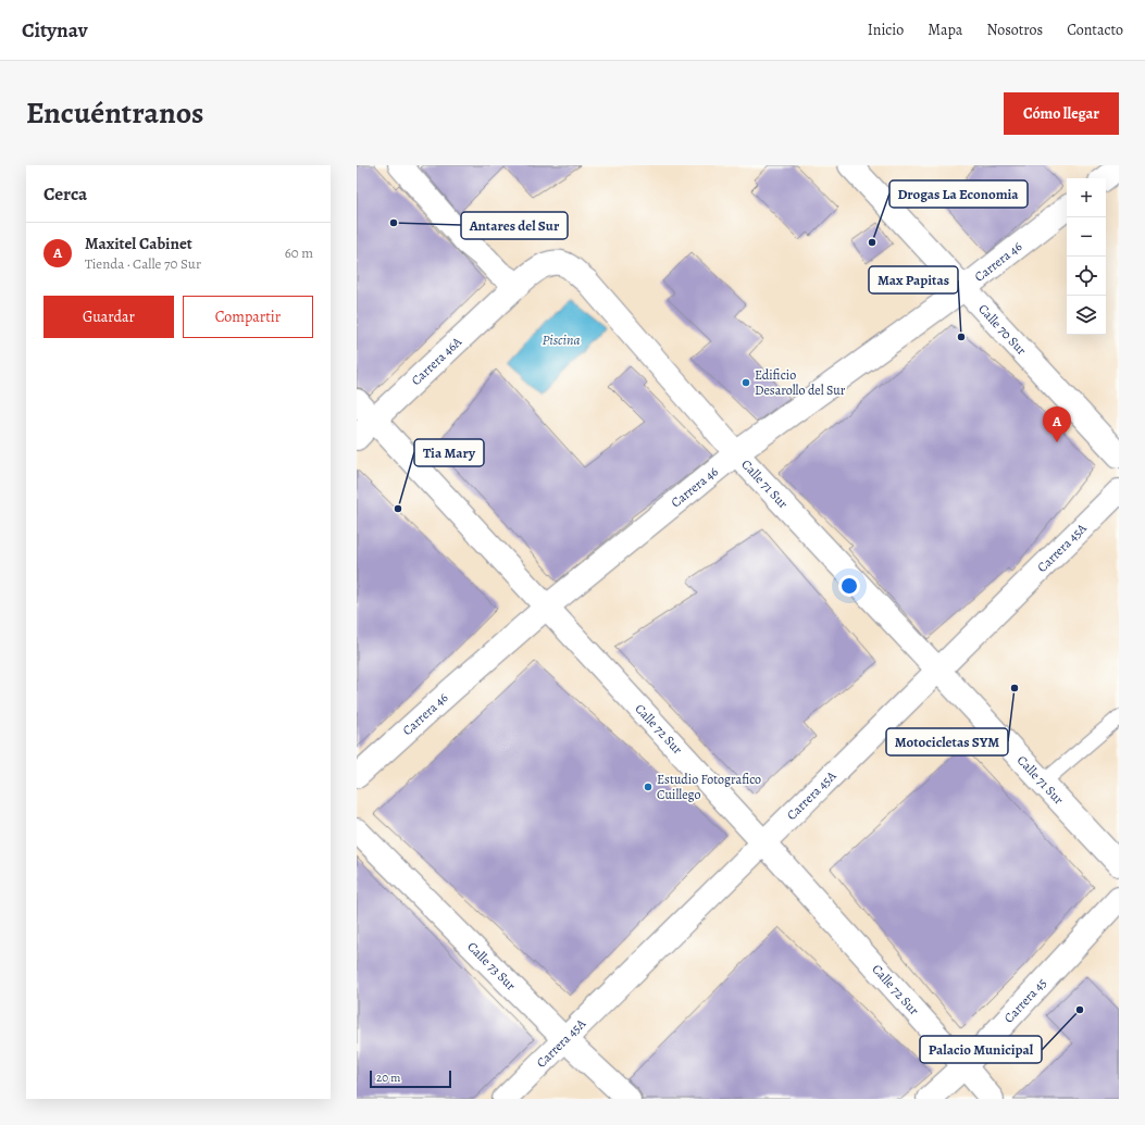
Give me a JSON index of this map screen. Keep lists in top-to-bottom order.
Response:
{
  "streets": {
    "street": [
      "Carrera 46",
      "Calle 70 Sur",
      "Carrera 46A",
      "Calle 71 Sur",
      "Carrera 45A",
      "Calle 72 Sur",
      "Calle 73 Sur",
      "Carrera 45"
    ]
  },
  "crossings": [
    ["Carrera 46", "Calle 70 Sur"],
    ["Carrera 46", "Calle 71 Sur"],
    ["Carrera 46", "Calle 72 Sur"],
    ["Carrera 46A", "Calle 71 Sur"],
    ["Carrera 46A", "Calle 72 Sur"],
    ["Calle 71 Sur", "Carrera 45A"],
    ["Carrera 45A", "Calle 72 Sur"],
    ["Carrera 45A", "Calle 73 Sur"],
    ["Calle 72 Sur", "Carrera 45"]
  ],
  "water": ["Piscina"],
  "places": [
    "Antares del Sur",
    "Drogas La Economia",
    "Max Papitas",
    "Edificio Desarollo del Sur",
    "Tia Mary",
    "Motocicletas SYM",
    "Estudio Fotografico Cuillego",
    "Palacio Municipal"
  ],
  "scale_bar": "20 m",
  "page": {
    "header": "Citynav",
    "nav": [
      "Inicio",
      "Mapa",
      "Nosotros",
      "Contacto"
    ],
    "title": "Encuéntranos",
    "buttons": [
      "Cómo llegar",
      ["Guardar", "Compartir"]
    ],
    "heading": "Cerca",
    "map_buttons": ["+", "−"],
    "list": [
      {
        "mark": "A",
        "name": "Maxitel Cabinet",
        "note": "Tienda · Calle 70 Sur",
        "value": "60 m"
      }
    ],
    "pins": "A",
    "scale": "20 m"
  }
}
